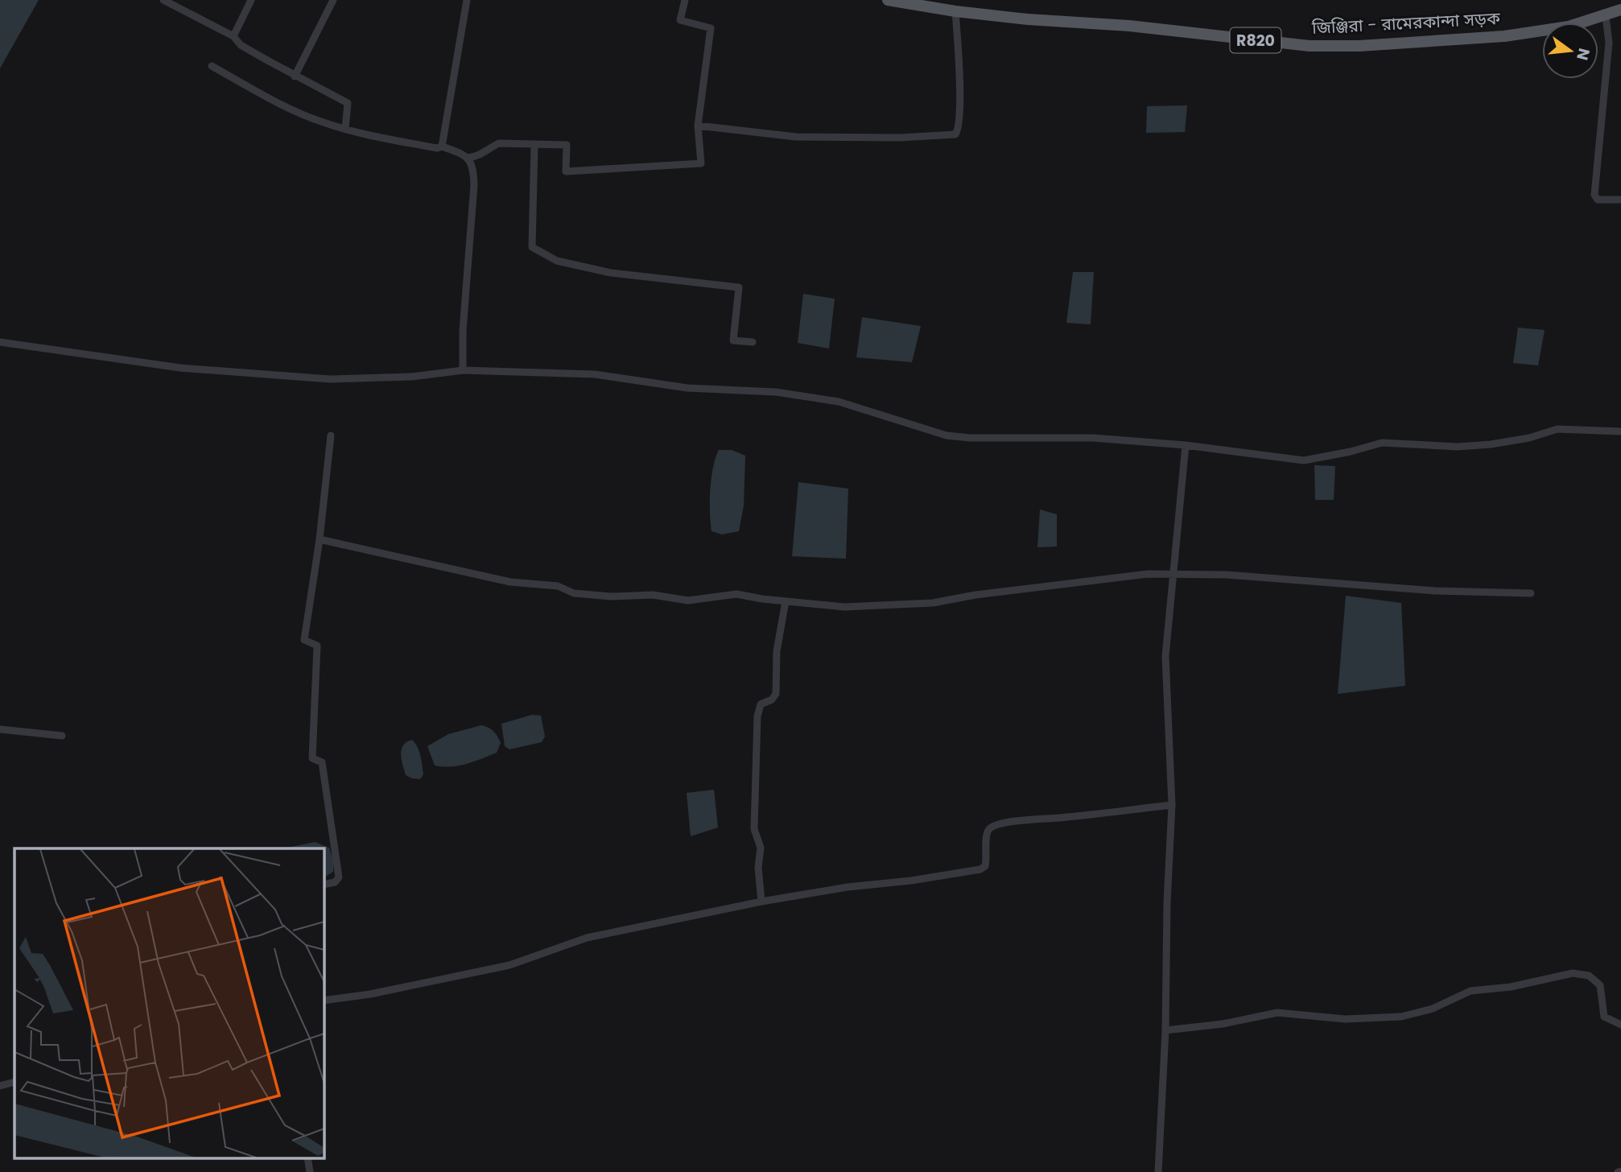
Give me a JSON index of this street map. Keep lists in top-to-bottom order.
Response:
{
  "streets": {
    "main road": ["জিঞ্জিরা - রামেরকান্দা সড়ক", "R820"]
  },
  "north": "right"
}
